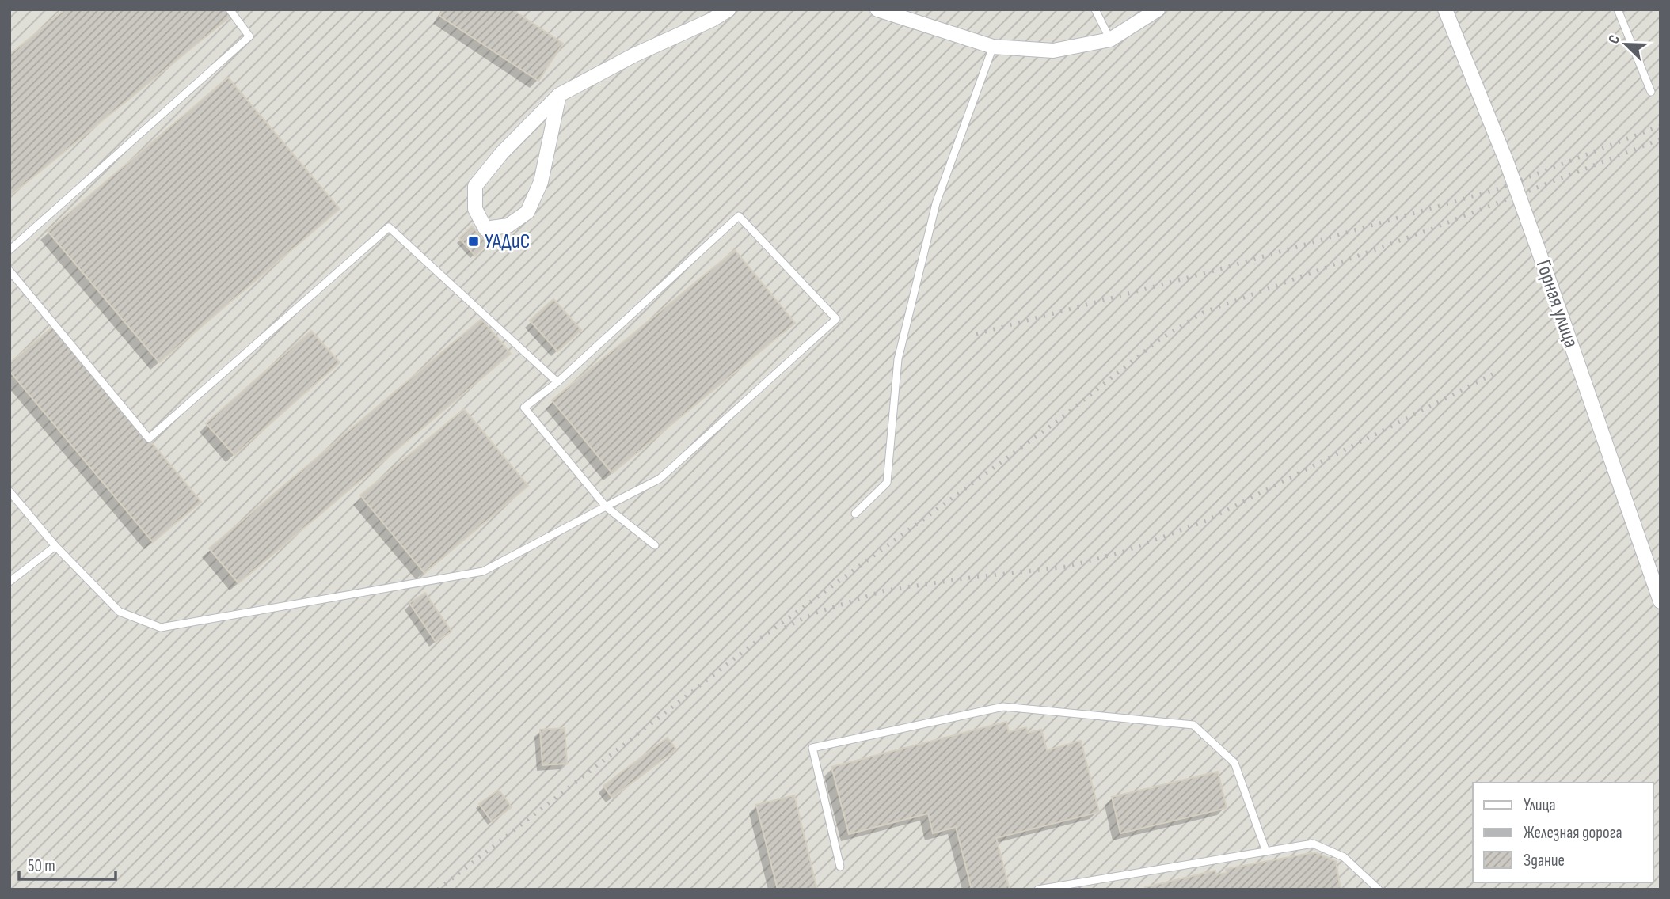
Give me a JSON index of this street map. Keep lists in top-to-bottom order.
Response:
{
  "streets": {
    "street": ["Горная улица"]
  },
  "places": {
    "transit": ["УАДиС"]
  },
  "legend": ["Улица", "Железная дорога", "Здание"],
  "scale_bar": "50 m",
  "north": "top left"
}
